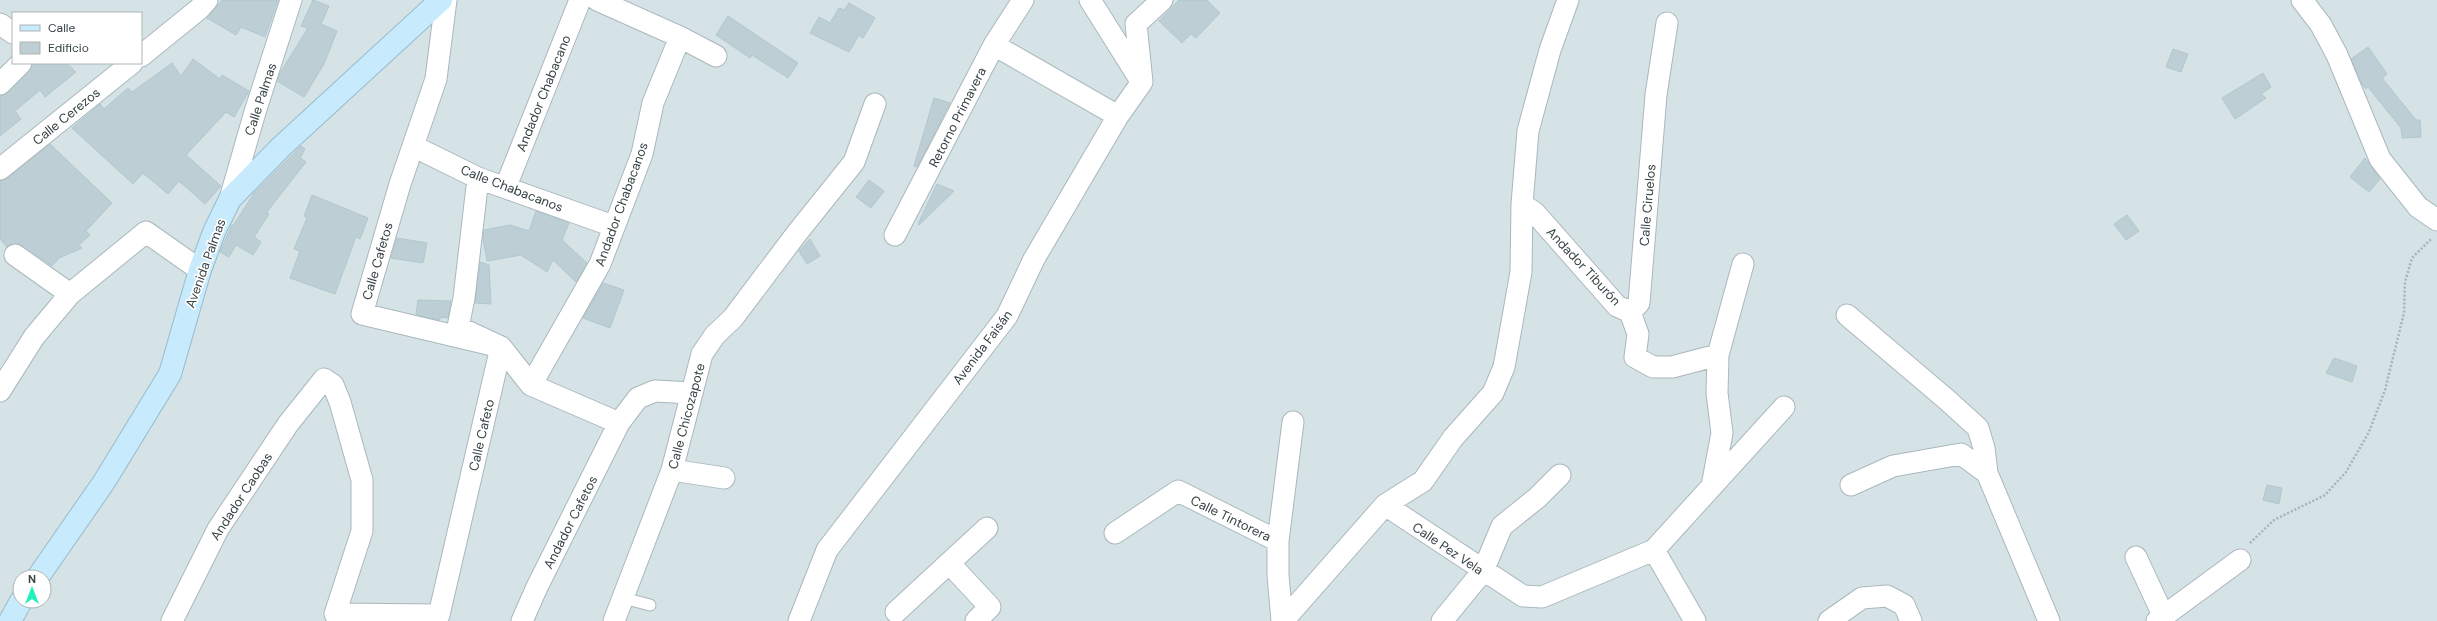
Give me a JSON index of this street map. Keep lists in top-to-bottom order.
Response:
{
  "streets": {
    "main road": ["Avenida Palmas"],
    "street": [
      "Andador Chabacano",
      "Calle Palmas",
      "Calle Cerezos",
      "Retorno Primavera",
      "Calle Chabacanos",
      "Andador Chabacanos",
      "Calle Ciruelos",
      "Calle Cafetos",
      "Andador Tiburón",
      "Avenida Faisán",
      "Calle Chicozapote",
      "Calle Cafeto",
      "Andador Caobas",
      "Calle Tintorera",
      "Andador Cafetos",
      "Calle Pez Vela"
    ]
  },
  "crossings": [
    ["Andador Chabacano", "Calle Chabacanos"],
    ["Calle Palmas", "Avenida Palmas"],
    ["Calle Chabacanos", "Andador Chabacanos"],
    ["Calle Chabacanos", "Calle Cafetos"],
    ["Calle Ciruelos", "Andador Tiburón"],
    ["Calle Cafetos", "Calle Cafeto"],
    ["Calle Chicozapote", "Andador Cafetos"],
    ["Calle Cafeto", "Andador Caobas"]
  ],
  "legend": ["Calle", "Edificio"],
  "north": "top"
}
